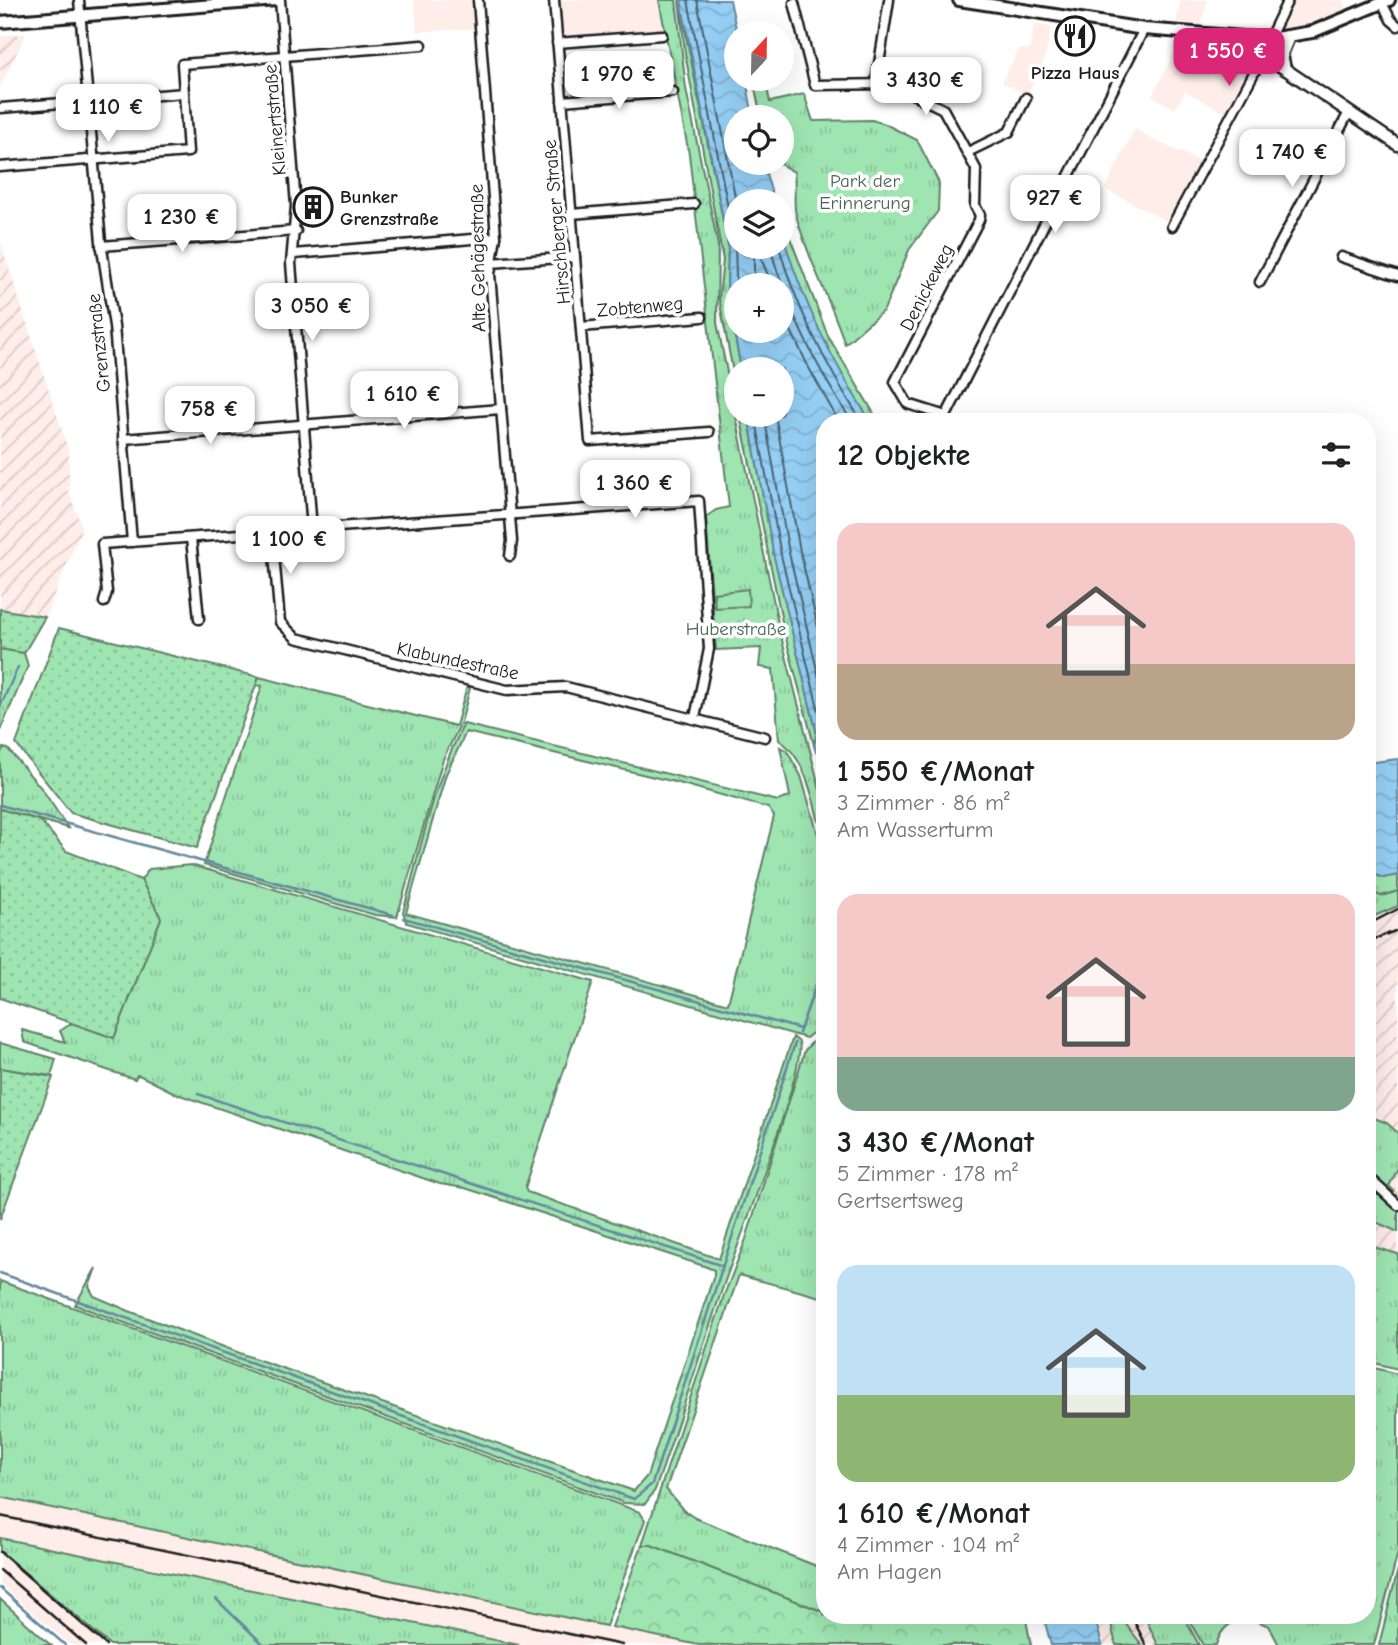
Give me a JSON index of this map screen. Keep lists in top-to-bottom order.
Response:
{
  "streets": {
    "street": [
      "Kleinertstraße",
      "Hirschberger Straße",
      "Alte Gehägestraße",
      "Denickeweg",
      "Zobtenweg",
      "Grenzstraße",
      "Klabundestraße"
    ]
  },
  "crossings": [
    ["Hirschberger Straße", "Zobtenweg"]
  ],
  "parks": ["Park der Erinnerung", "Huberstraße"],
  "places": {
    "restaurant": ["Pizza Haus"],
    "building": ["Bunker Grenzstraße"]
  },
  "north": "top",
  "page": {
    "map_buttons": ["+", "−"],
    "price": [
      "1 550 €",
      "1 970 €",
      "3 430 €",
      "1 110 €",
      "1 740 €",
      "927 €",
      "1 230 €",
      "3 050 €",
      "1 610 €",
      "758 €",
      "1 360 €",
      "1 100 €"
    ],
    "heading": "12 Objekte",
    "list": [
      {
        "name": "1 550 €/Monat",
        "note": "3 Zimmer · 86 m² · Am Wasserturm"
      },
      {
        "name": "3 430 €/Monat",
        "note": "5 Zimmer · 178 m² · Gertsertsweg"
      },
      {
        "name": "1 610 €/Monat",
        "note": "4 Zimmer · 104 m² · Am Hagen"
      }
    ]
  }
}
